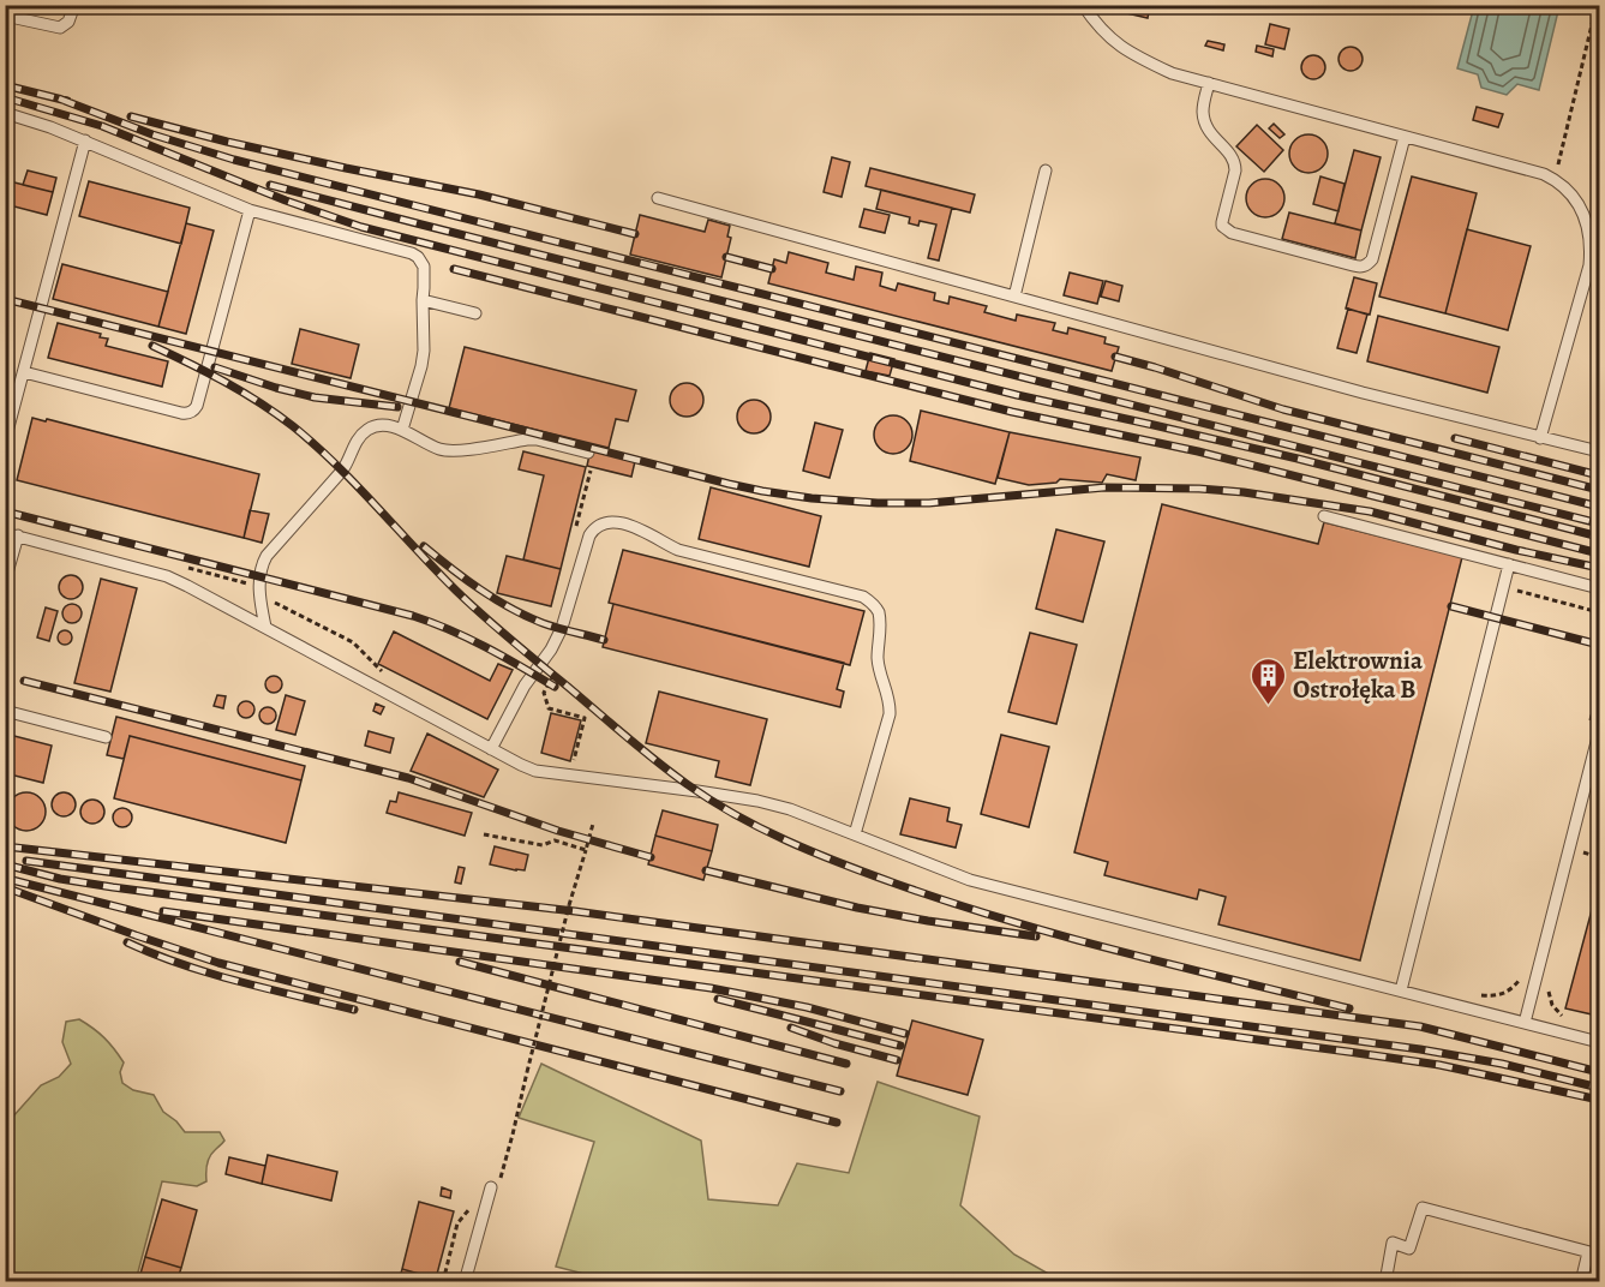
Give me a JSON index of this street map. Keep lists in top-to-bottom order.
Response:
{
  "places": {
    "building": ["Elektrownia Ostrołęka B"]
  }
}
